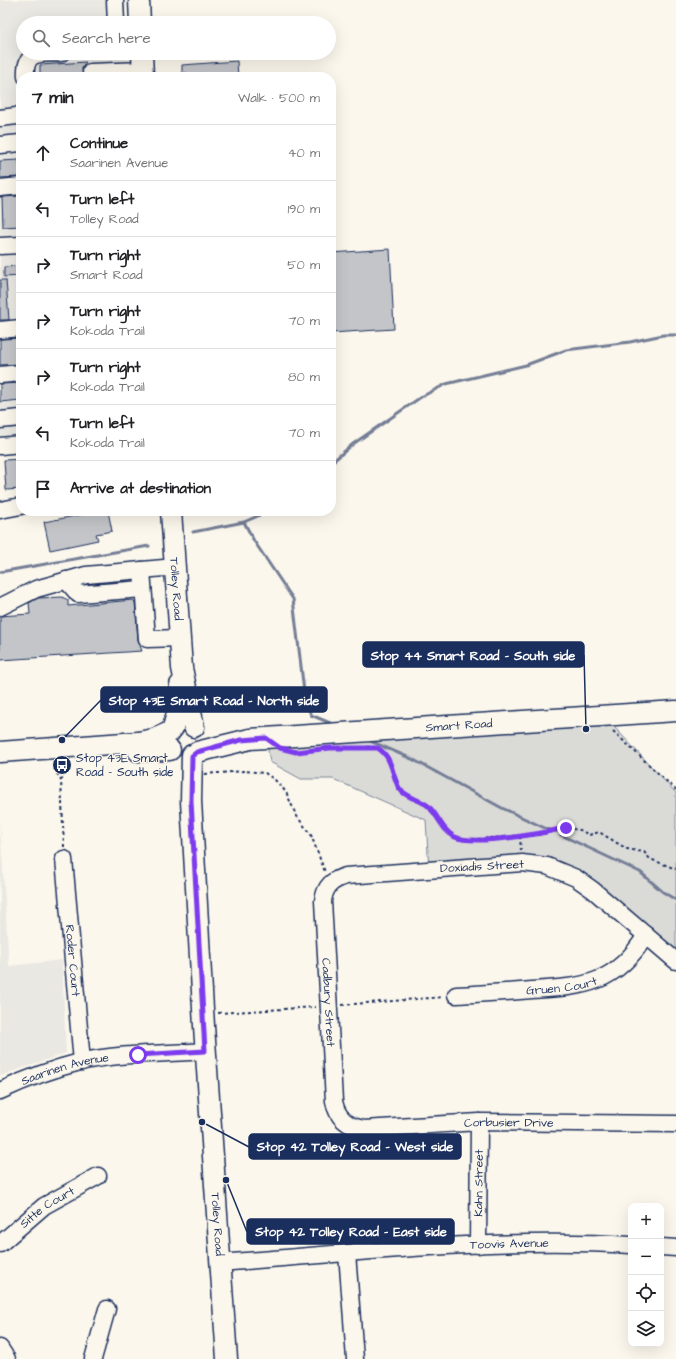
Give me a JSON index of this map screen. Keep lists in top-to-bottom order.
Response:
{
  "streets": {
    "main road": ["Tolley Road", "Smart Road"],
    "street": [
      "Doxiadis Street",
      "Roder Court",
      "Gruen Court",
      "Cadbury Street",
      "Saarinen Avenue",
      "Corbusier Drive",
      "Kahn Street",
      "Sitte Court",
      "Toovis Avenue"
    ]
  },
  "crossings": [
    ["Tolley Road", "Smart Road"],
    ["Tolley Road", "Saarinen Avenue"],
    ["Tolley Road", "Toovis Avenue"],
    ["Doxiadis Street", "Gruen Court"],
    ["Doxiadis Street", "Cadbury Street"],
    ["Roder Court", "Saarinen Avenue"],
    ["Cadbury Street", "Corbusier Drive"],
    ["Corbusier Drive", "Kahn Street"],
    ["Kahn Street", "Toovis Avenue"]
  ],
  "places": {
    "other": [
      "Stop 44 Smart Road - South side",
      "Stop 43E Smart Road - North side",
      "Stop 42 Tolley Road - West side",
      "Stop 42 Tolley Road - East side"
    ],
    "bus stop": ["Stop 43E Smart Road - South side"]
  },
  "page": {
    "search": "Search here",
    "heading": ["7 min", "Walk · 500 m"],
    "list": [
      ["Continue", "Saarinen Avenue", "40 m"],
      ["Turn left", "Tolley Road", "190 m"],
      ["Turn right", "Smart Road", "50 m"],
      ["Turn right", "Kokoda Trail", "70 m"],
      ["Turn right", "Kokoda Trail", "80 m"],
      ["Turn left", "Kokoda Trail", "70 m"],
      "Arrive at destination"
    ],
    "map_buttons": ["+", "−"]
  }
}
